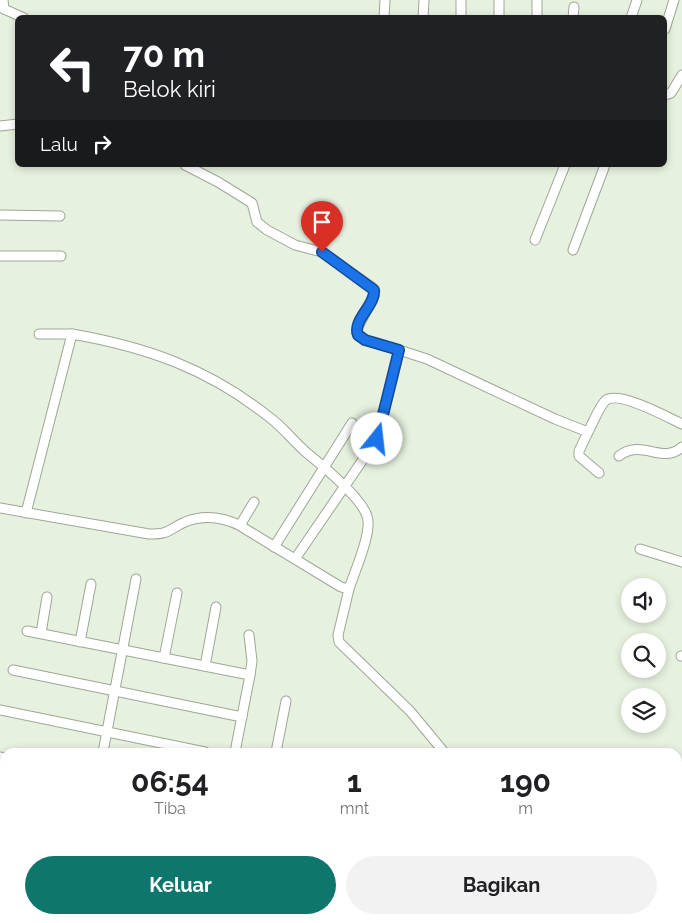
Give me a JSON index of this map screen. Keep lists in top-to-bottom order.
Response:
{
  "page": {
    "turn": ["70 m", "Belok kiri"],
    "then": "Lalu",
    "eta": [
      "06:54",
      "Tiba",
      "1",
      "mnt",
      "190",
      "m"
    ],
    "buttons": ["Keluar", "Bagikan"]
  }
}
